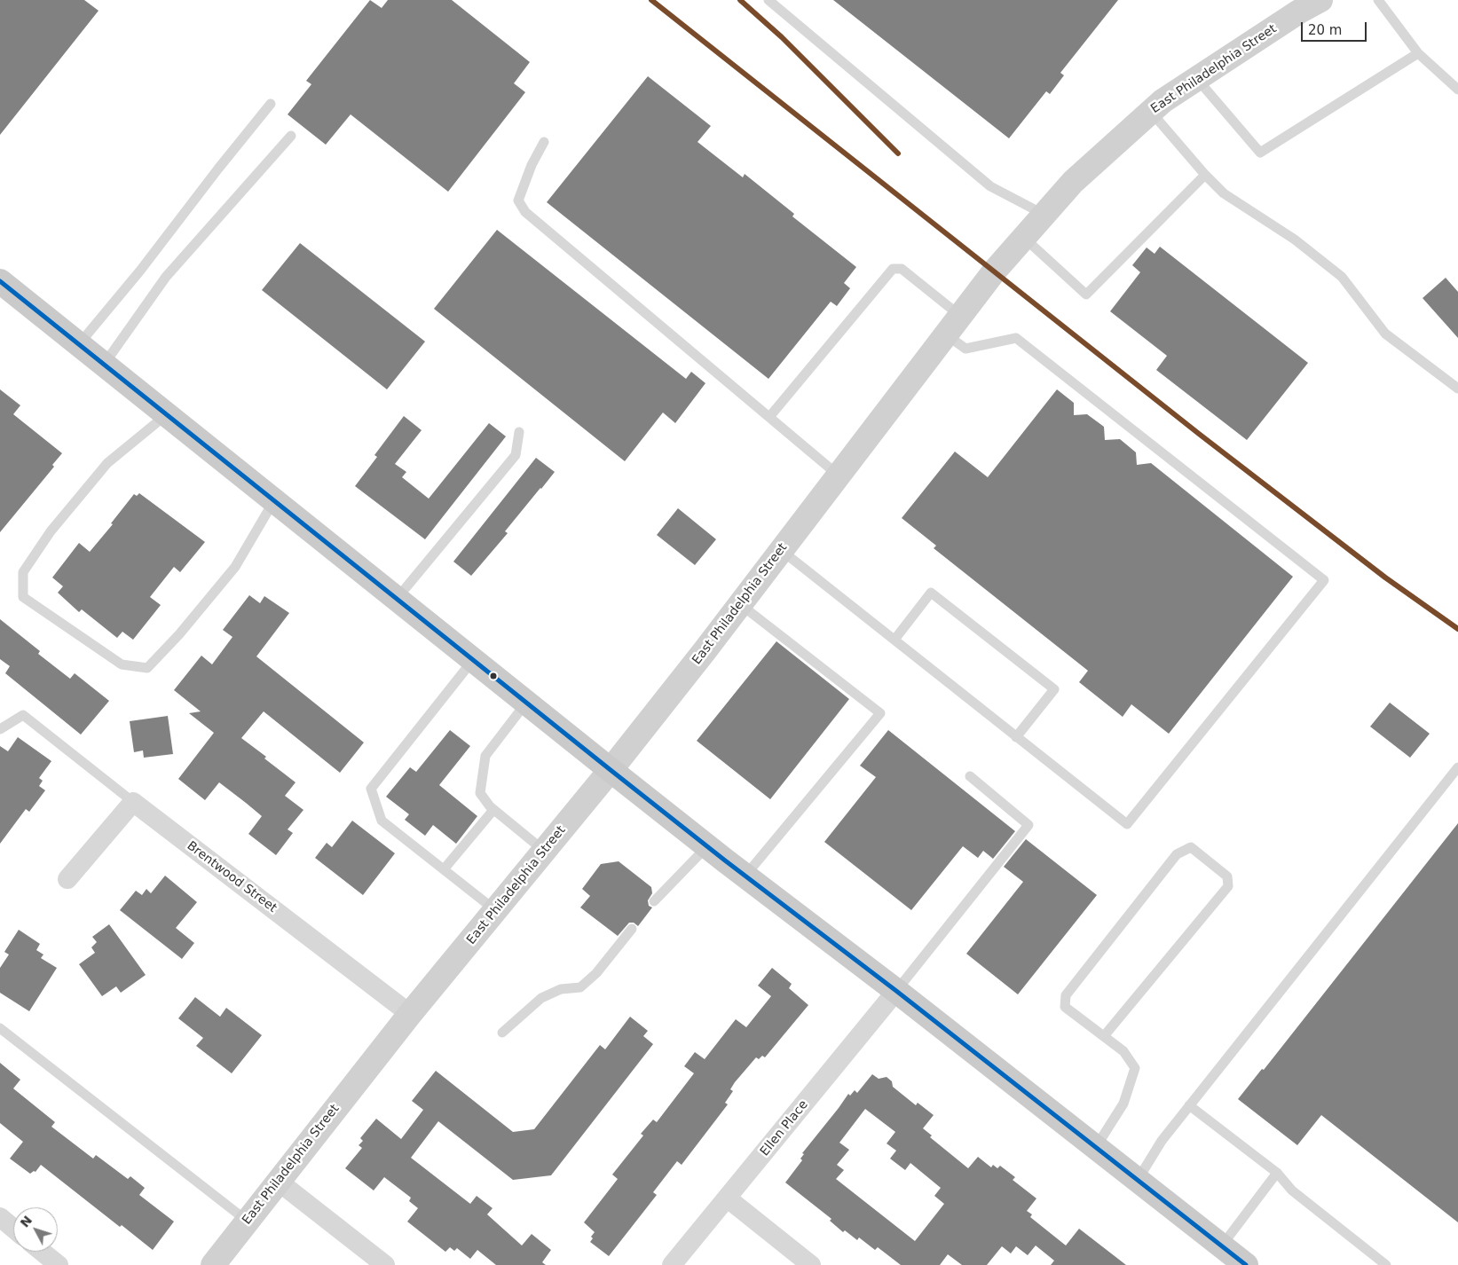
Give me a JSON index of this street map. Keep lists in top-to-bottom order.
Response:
{
  "streets": {
    "street": ["East Philadelphia Street", "Brentwood Street", "Ellen Place"]
  },
  "crossings": [
    ["East Philadelphia Street", "Brentwood Street"]
  ],
  "scale_bar": "20 m",
  "north": "top left"
}
